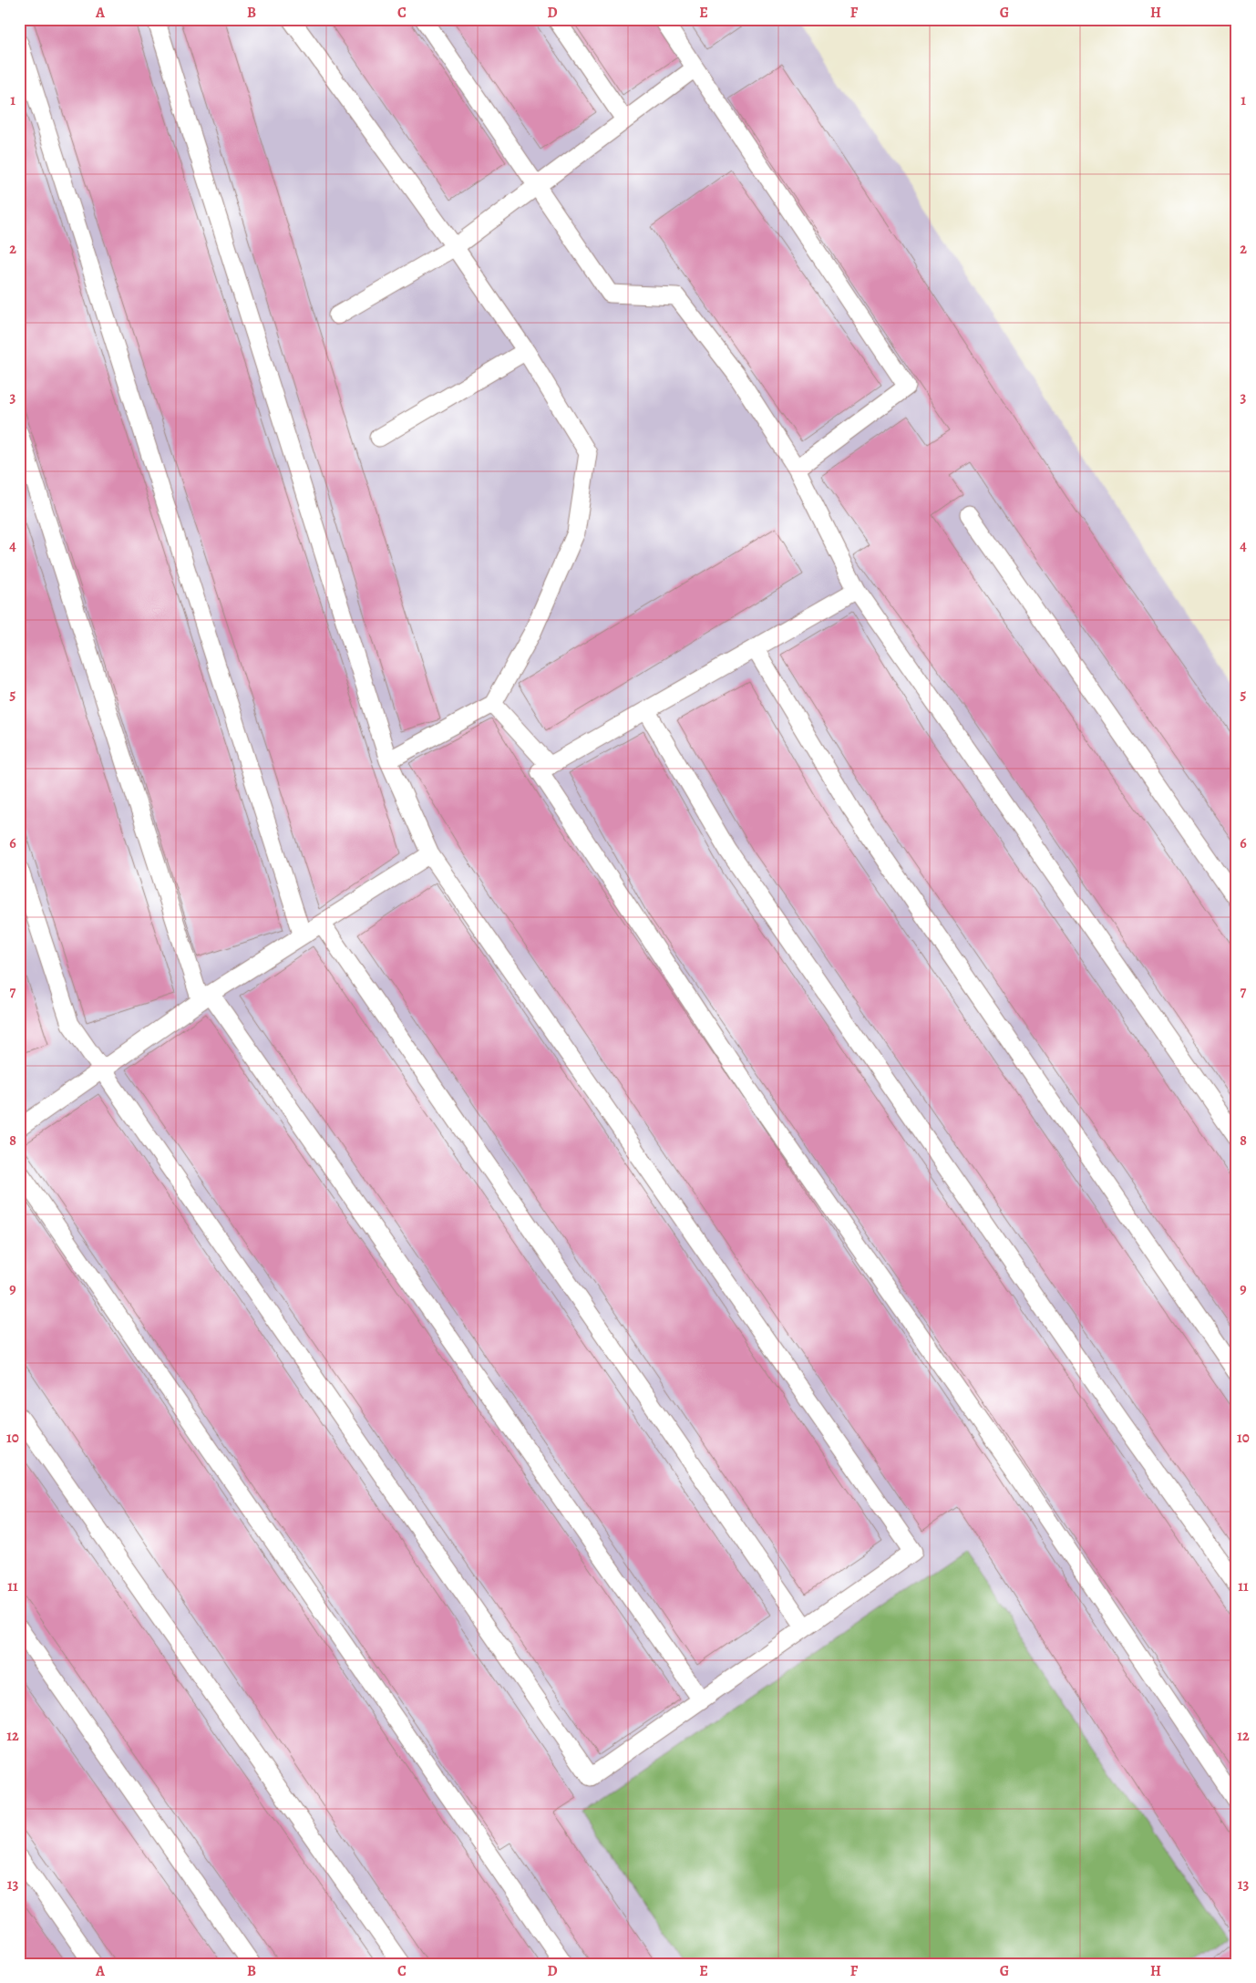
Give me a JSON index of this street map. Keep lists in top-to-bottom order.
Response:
{
  "grid": {
    "columns": [
      "A",
      "B",
      "C",
      "D",
      "E",
      "F",
      "G",
      "H"
    ],
    "rows": [
      "1",
      "2",
      "3",
      "4",
      "5",
      "6",
      "7",
      "8",
      "9",
      "10",
      "11",
      "12",
      "13"
    ]
  }
}
